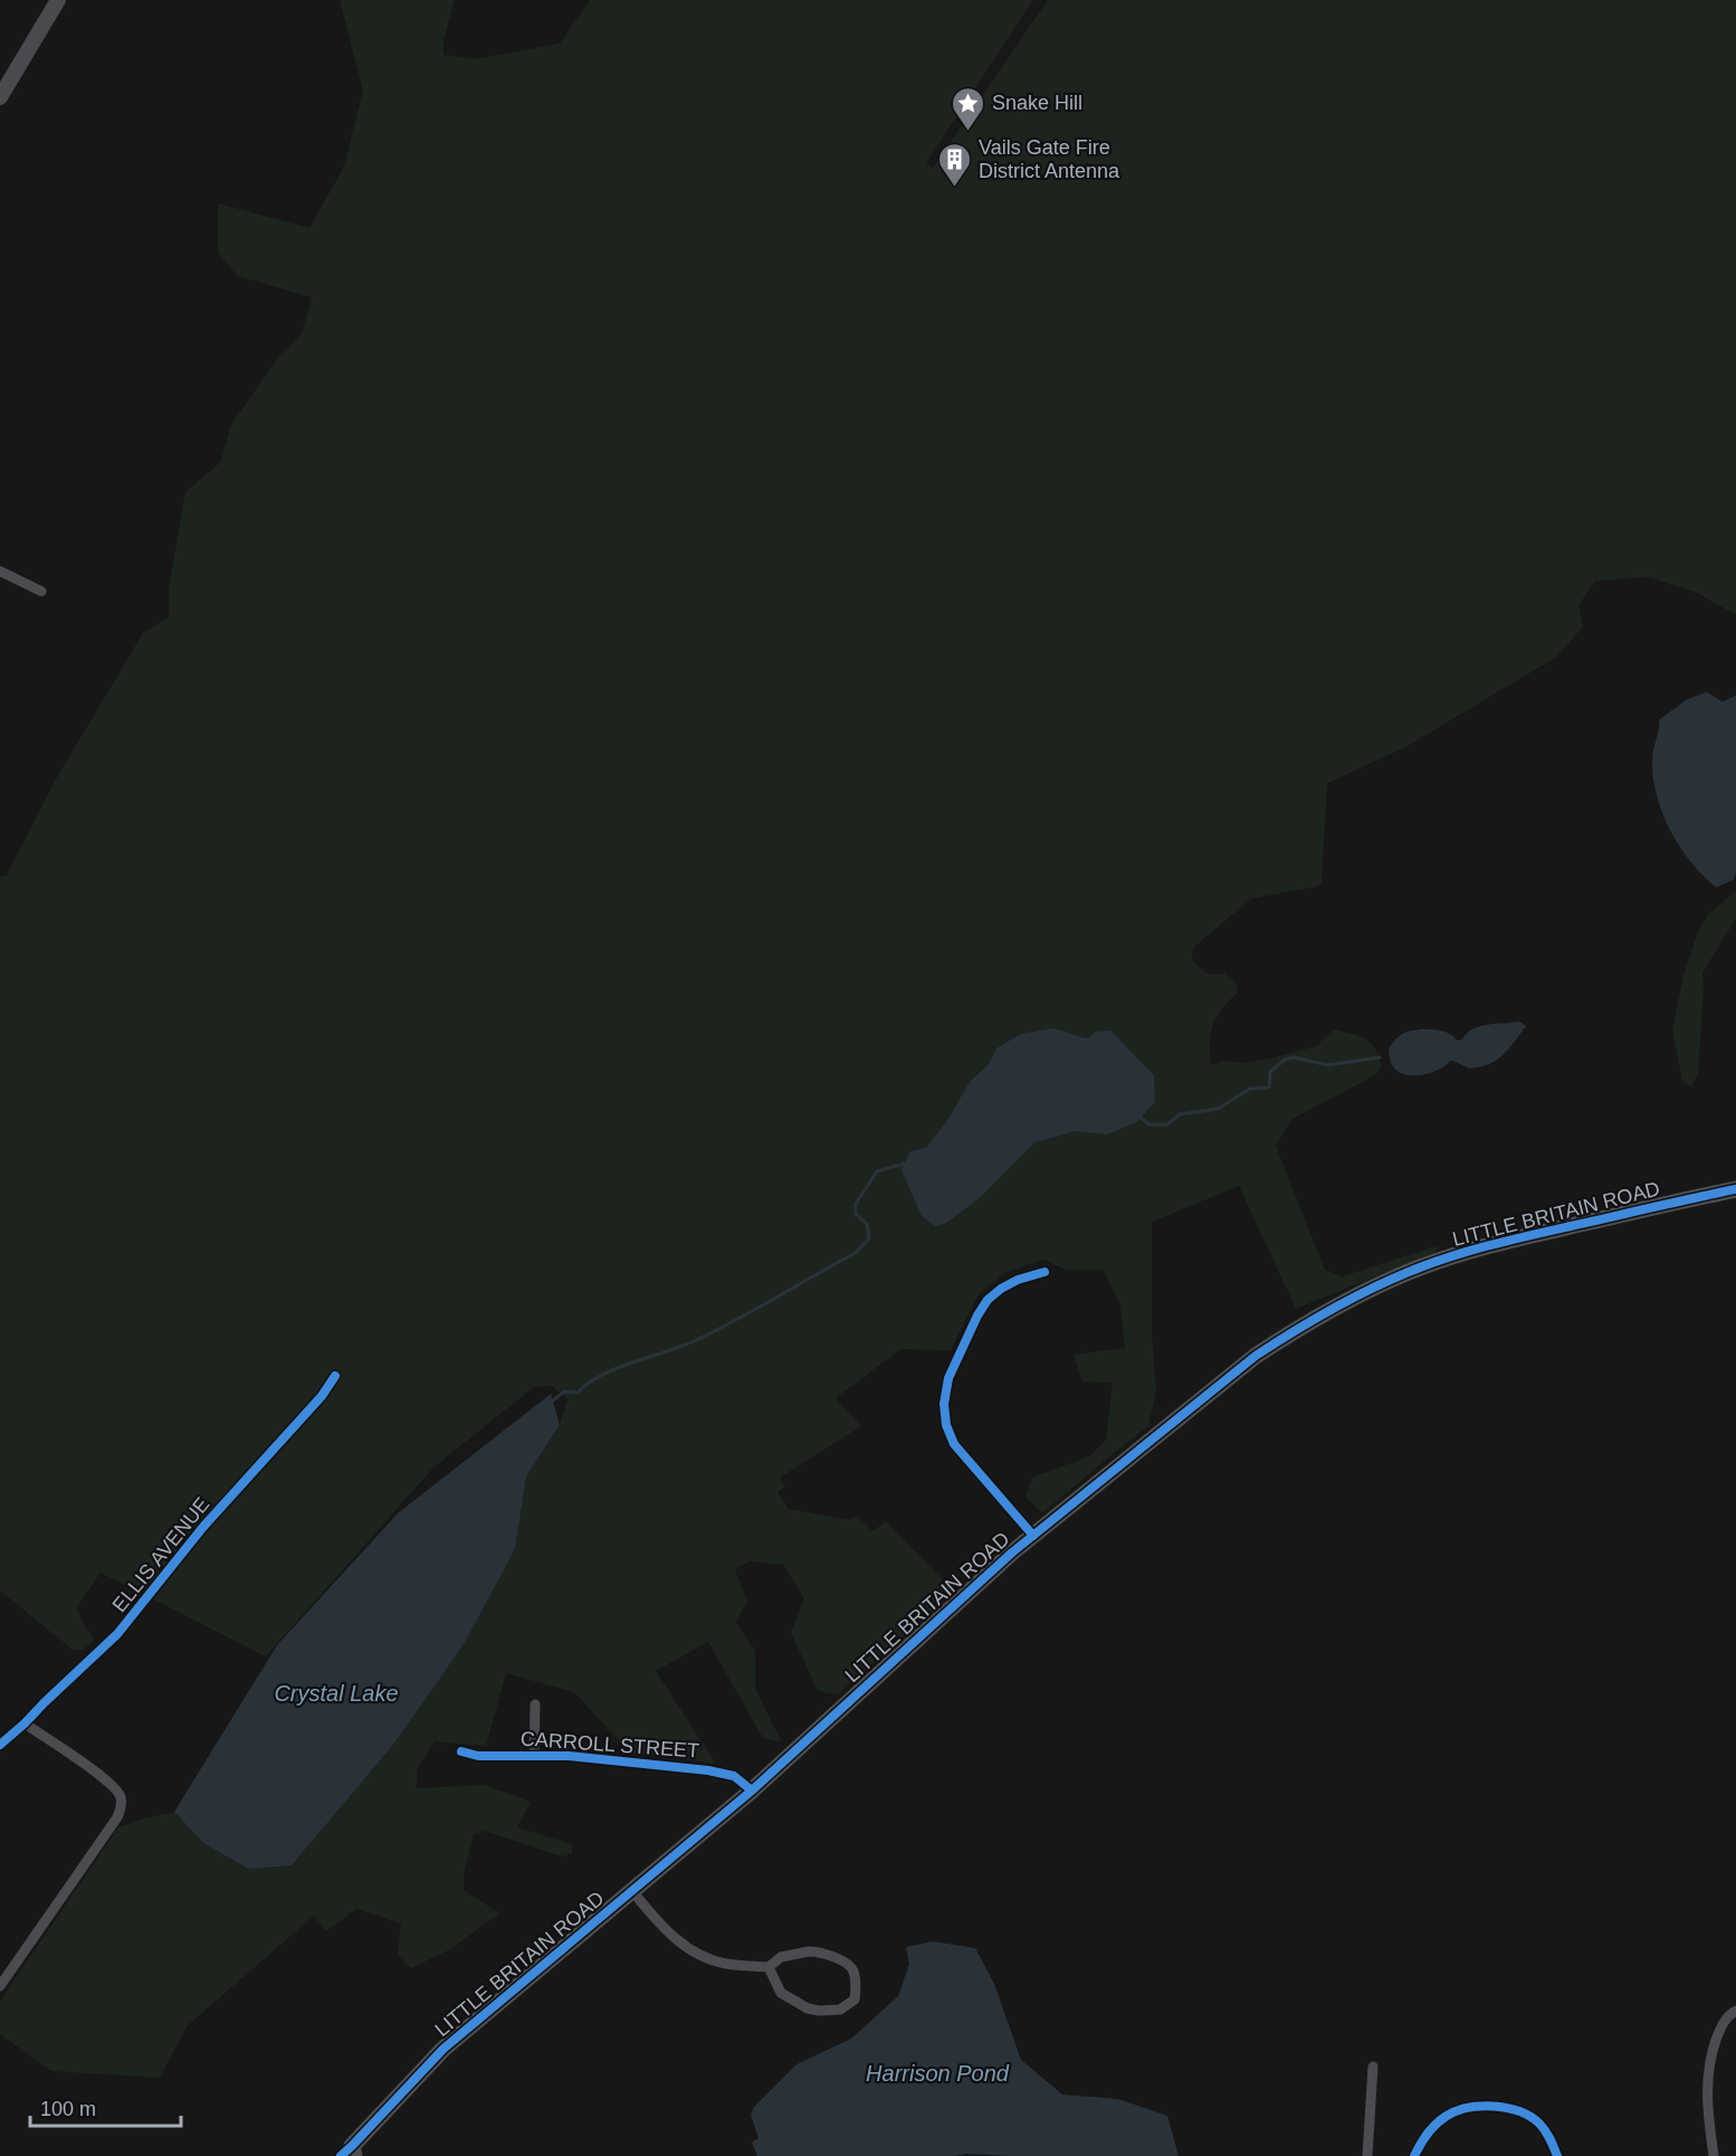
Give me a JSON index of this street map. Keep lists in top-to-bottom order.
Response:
{
  "streets": {
    "main road": ["LITTLE BRITAIN ROAD"],
    "street": ["ELLIS AVENUE", "CARROLL STREET"]
  },
  "crossings": [
    ["LITTLE BRITAIN ROAD", "CARROLL STREET"]
  ],
  "water": ["Crystal Lake", "Harrison Pond"],
  "places": {
    "place": ["Snake Hill"],
    "building": ["Vails Gate Fire District Antenna"]
  },
  "scale_bar": "100 m"
}
